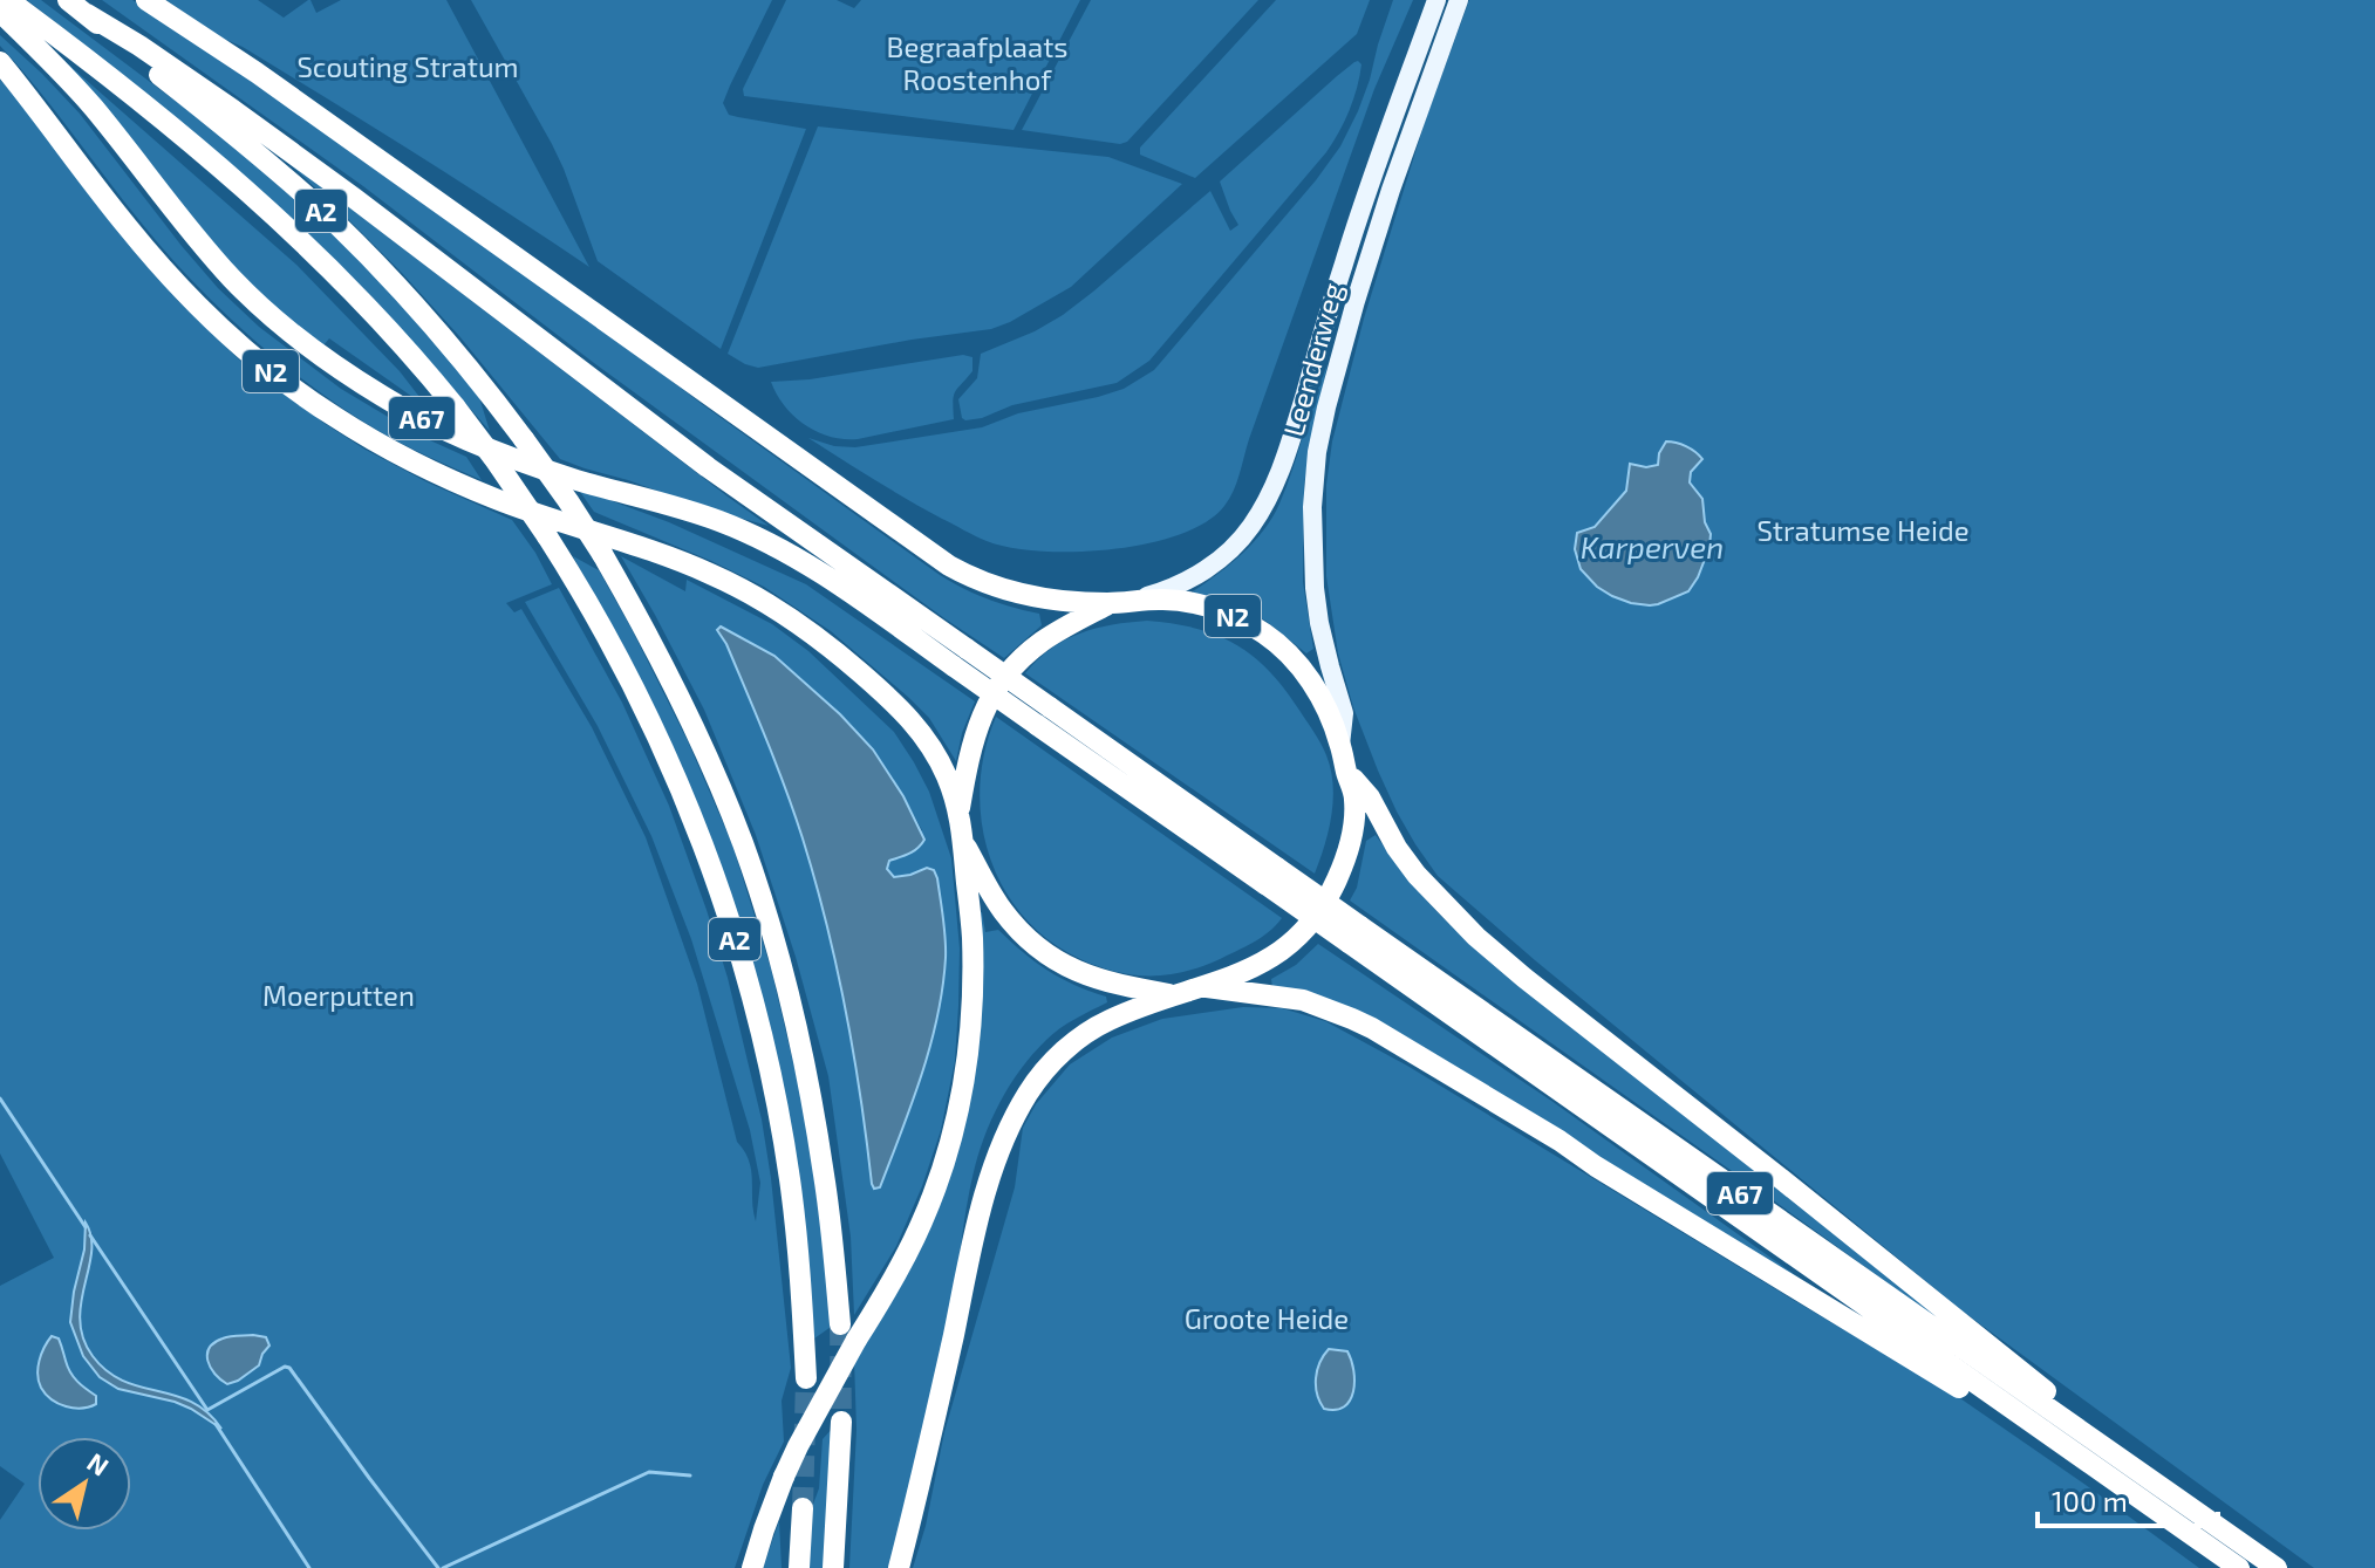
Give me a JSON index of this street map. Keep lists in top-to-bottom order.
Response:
{
  "streets": {
    "highway": ["A2", "N2", "A67"],
    "main road": ["Leenderweg"]
  },
  "crossings": [
    ["A2", "A67"],
    ["Leenderweg", "N2"],
    ["N2", "A67"]
  ],
  "water": ["Karperven"],
  "parks": [
    "Begraafplaats Roostenhof",
    "Scouting Stratum",
    "Stratumse Heide",
    "Moerputten",
    "Groote Heide"
  ],
  "scale_bar": "100 m",
  "north": "top right"
}
